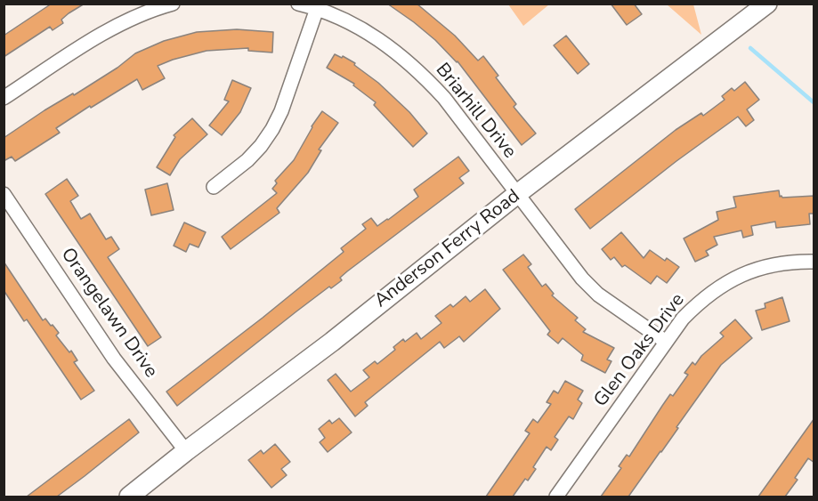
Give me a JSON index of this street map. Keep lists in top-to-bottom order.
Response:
{
  "streets": {
    "street": [
      "Briarhill Drive",
      "Anderson Ferry Road",
      "Orangelawn Drive",
      "Glen Oaks Drive"
    ]
  },
  "crossings": [
    ["Briarhill Drive", "Anderson Ferry Road"],
    ["Briarhill Drive", "Glen Oaks Drive"],
    ["Anderson Ferry Road", "Orangelawn Drive"]
  ]
}
